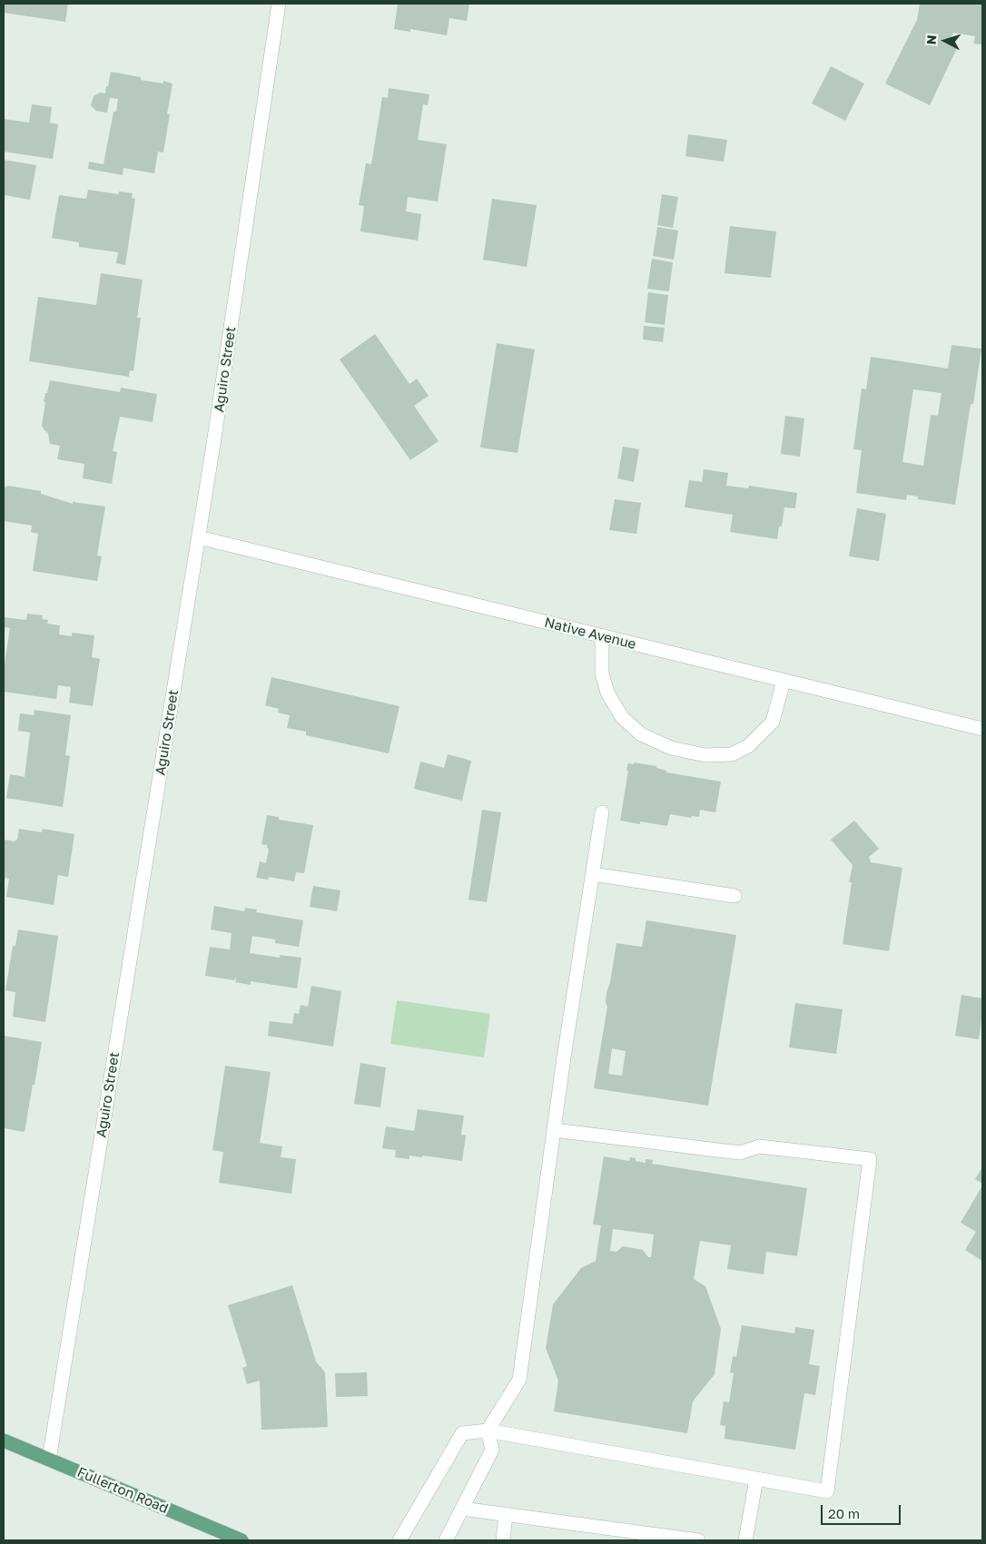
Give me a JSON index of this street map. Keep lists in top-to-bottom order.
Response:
{
  "streets": {
    "main road": ["Fullerton Road"],
    "street": ["Aguiro Street", "Native Avenue"]
  },
  "crossings": [
    ["Aguiro Street", "Native Avenue"],
    ["Aguiro Street", "Fullerton Road"]
  ],
  "scale_bar": "20 m",
  "north": "left"
}
